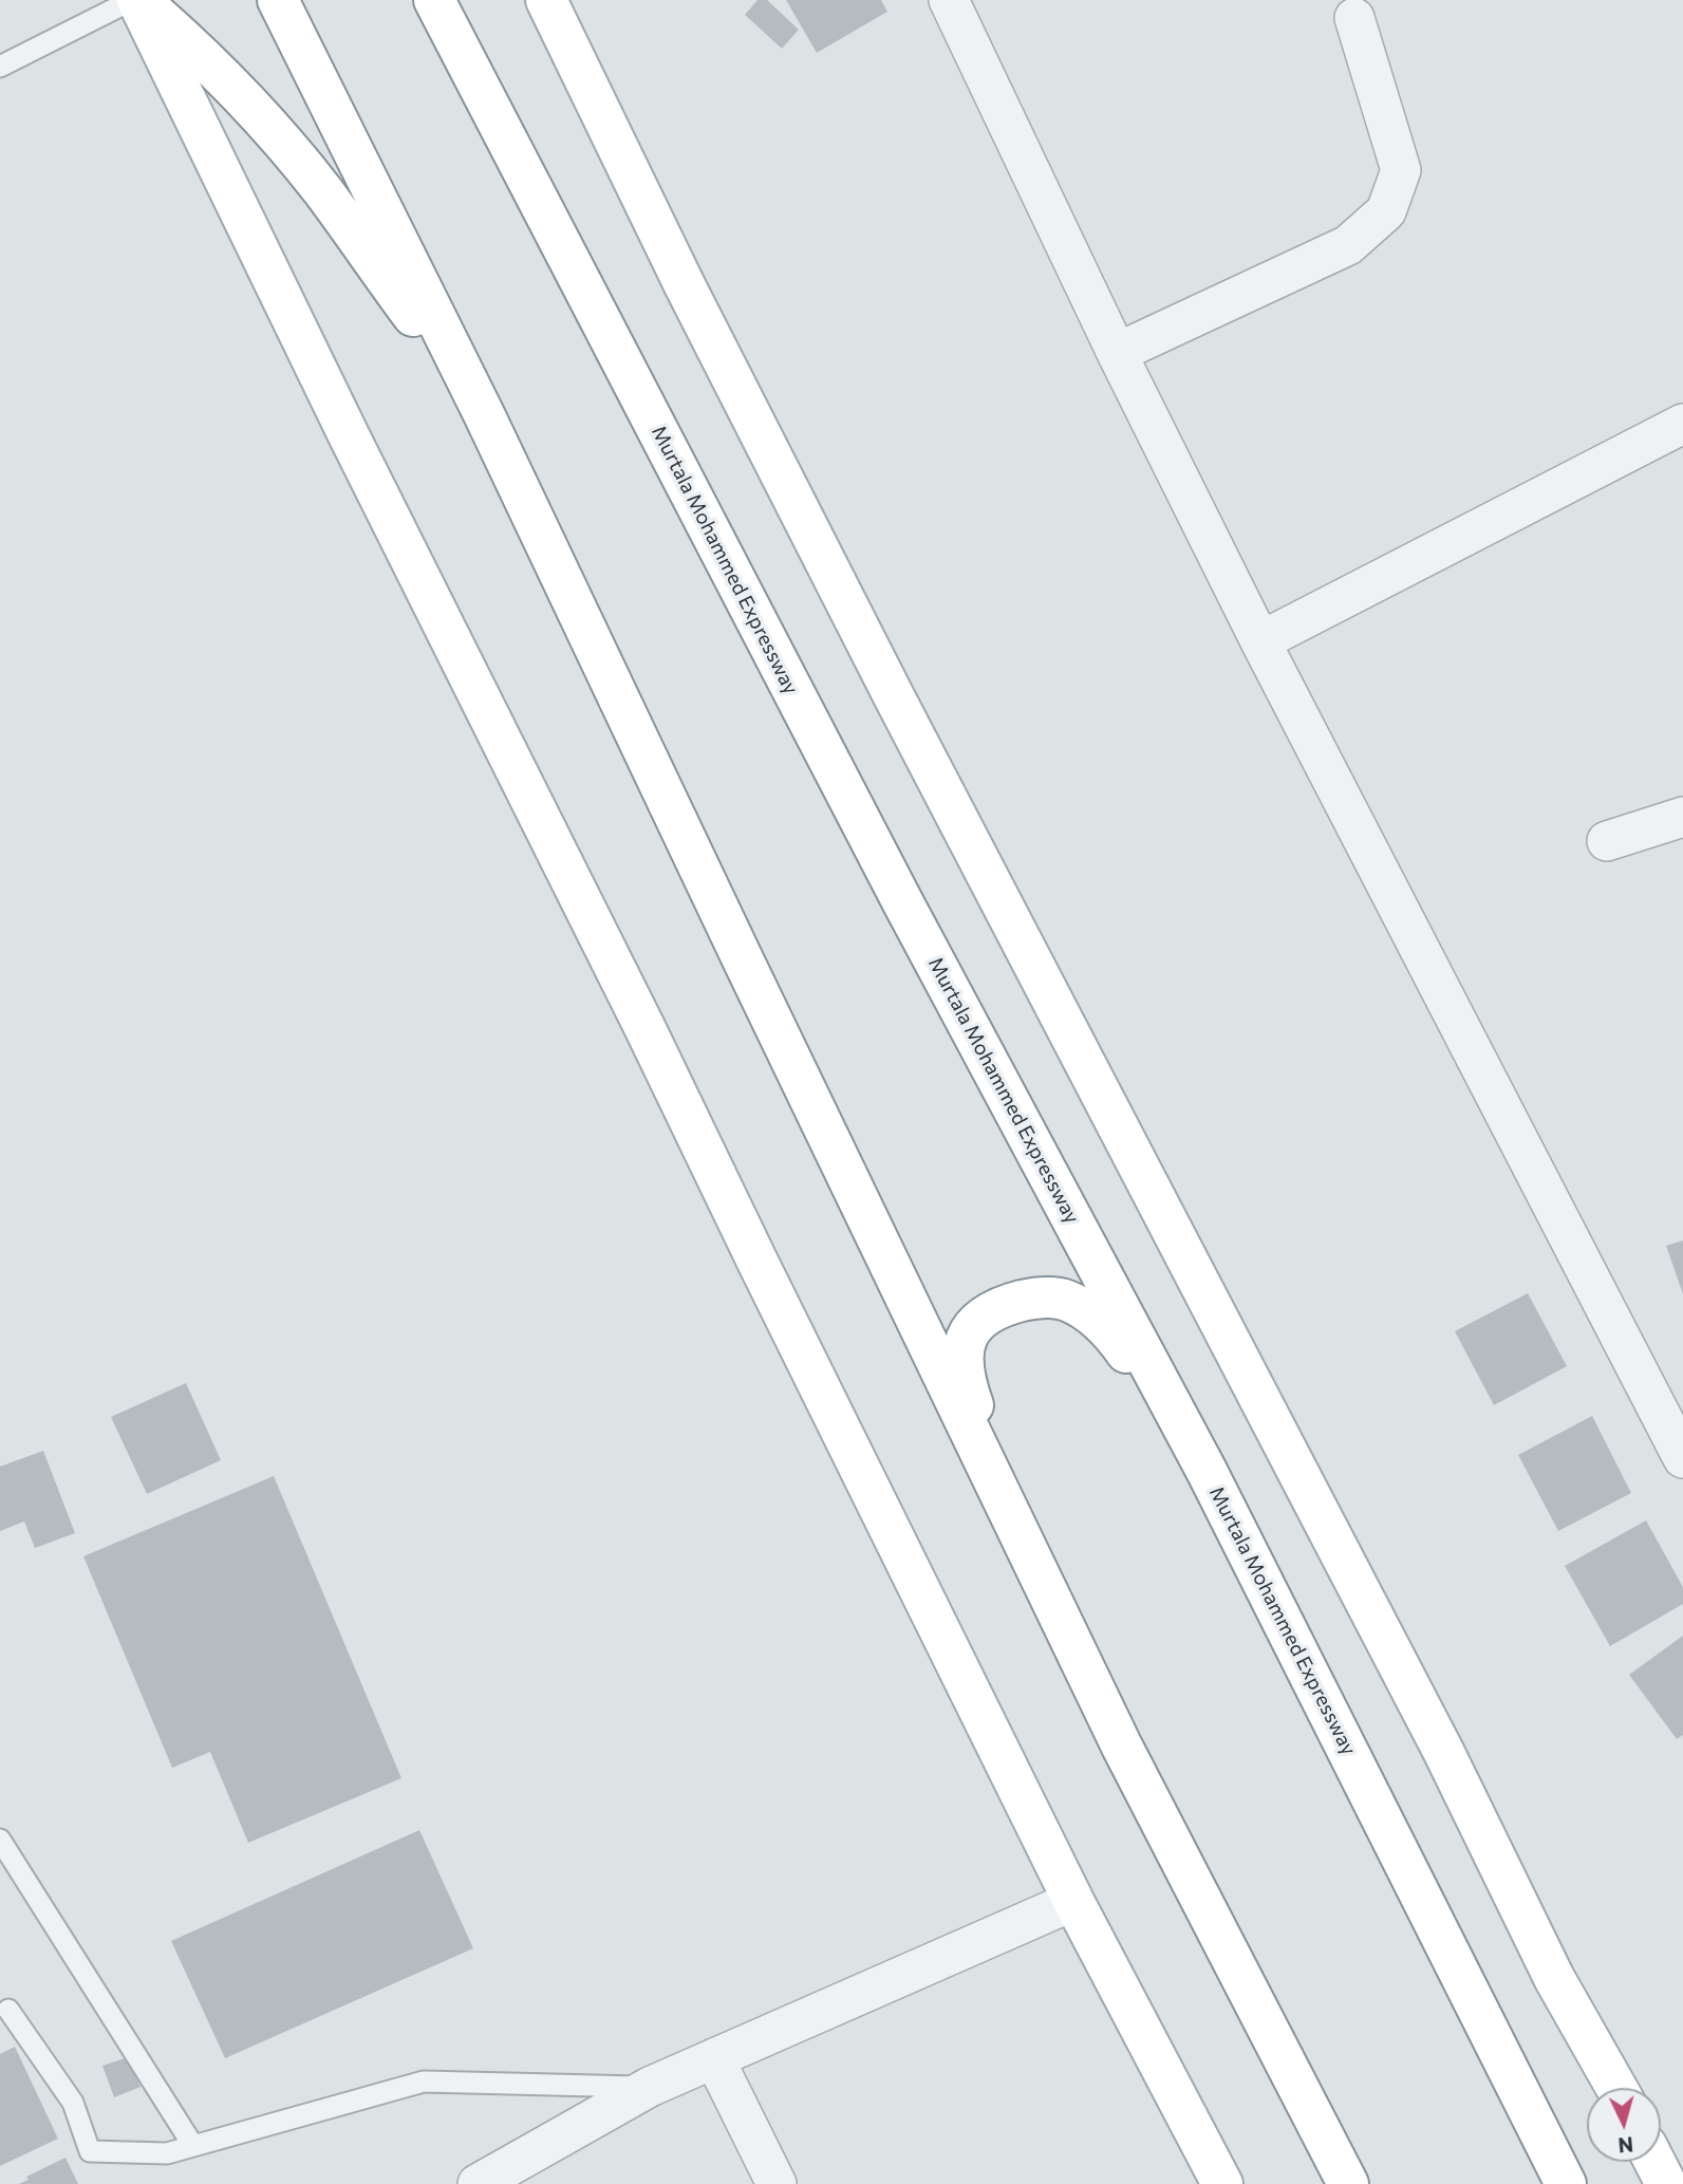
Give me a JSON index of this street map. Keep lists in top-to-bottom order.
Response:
{
  "streets": {
    "main road": ["Murtala Mohammed Expressway"]
  },
  "north": "bottom"
}
